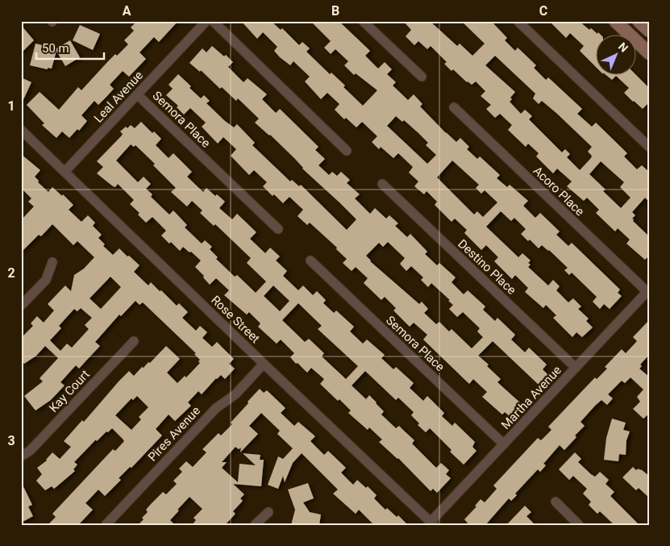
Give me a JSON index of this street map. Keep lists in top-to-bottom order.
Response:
{
  "streets": {
    "street": [
      "Leal Avenue",
      "Semora Place",
      "Acoro Place",
      "Destino Place",
      "Rose Street",
      "Kay Court",
      "Martha Avenue",
      "Pires Avenue"
    ]
  },
  "crossings": [
    ["Leal Avenue", "Semora Place"],
    ["Leal Avenue", "Rose Street"],
    ["Semora Place", "Martha Avenue"],
    ["Acoro Place", "Martha Avenue"],
    ["Destino Place", "Martha Avenue"],
    ["Rose Street", "Martha Avenue"],
    ["Rose Street", "Pires Avenue"]
  ],
  "scale_bar": "50 m",
  "north": "top right",
  "grid": {
    "columns": ["A", "B", "C"],
    "rows": ["1", "2", "3"]
  }
}
